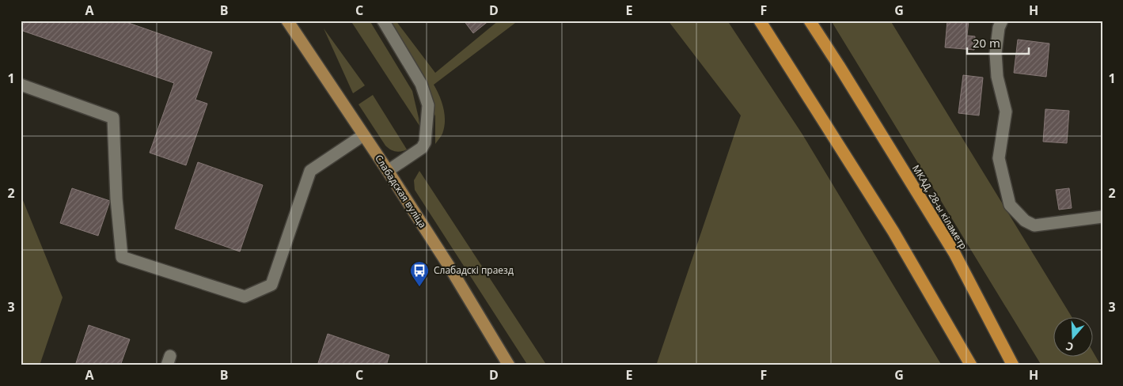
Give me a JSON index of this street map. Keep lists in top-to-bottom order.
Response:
{
  "streets": {
    "highway": ["МКАД, 28-ы кіламетр"],
    "main road": ["Слабадская вуліца"]
  },
  "places": {
    "bus stop": ["Слабадскі праезд"]
  },
  "scale_bar": "20 m",
  "north": "bottom",
  "grid": {
    "columns": [
      "A",
      "B",
      "C",
      "D",
      "E",
      "F",
      "G",
      "H"
    ],
    "rows": ["1", "2", "3"]
  }
}
